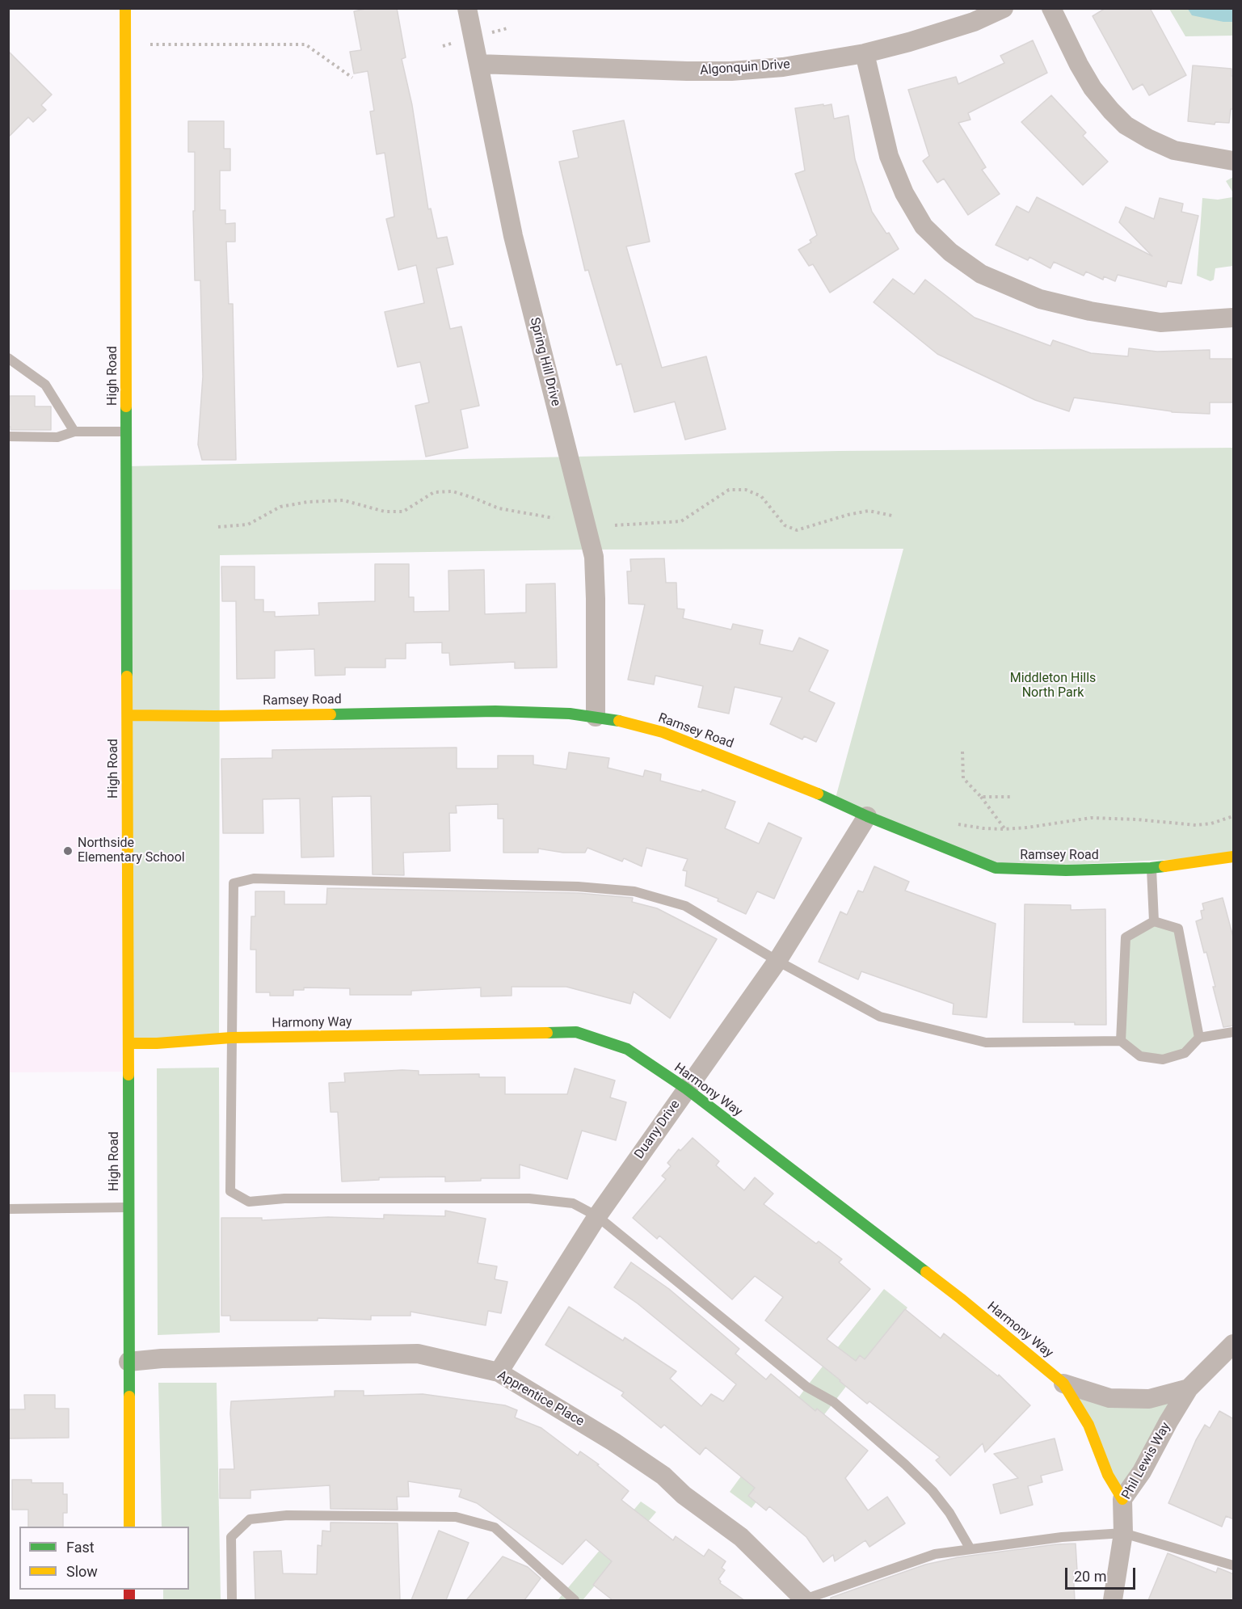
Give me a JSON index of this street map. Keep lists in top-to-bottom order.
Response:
{
  "streets": {
    "street": [
      "Algonquin Drive",
      "Spring Hill Drive",
      "High Road",
      "Ramsey Road",
      "Harmony Way",
      "Duany Drive",
      "Apprentice Place",
      "Phil Lewis Way"
    ]
  },
  "crossings": [
    ["Algonquin Drive", "Spring Hill Drive"],
    ["Spring Hill Drive", "Ramsey Road"],
    ["High Road", "Ramsey Road"],
    ["High Road", "Harmony Way"],
    ["High Road", "Apprentice Place"],
    ["Ramsey Road", "Duany Drive"],
    ["Harmony Way", "Duany Drive"],
    ["Harmony Way", "Phil Lewis Way"],
    ["Duany Drive", "Apprentice Place"]
  ],
  "parks": ["Middleton Hills North Park"],
  "places": ["Northside Elementary School"],
  "legend": ["Fast", "Slow"],
  "scale_bar": "20 m"
}
